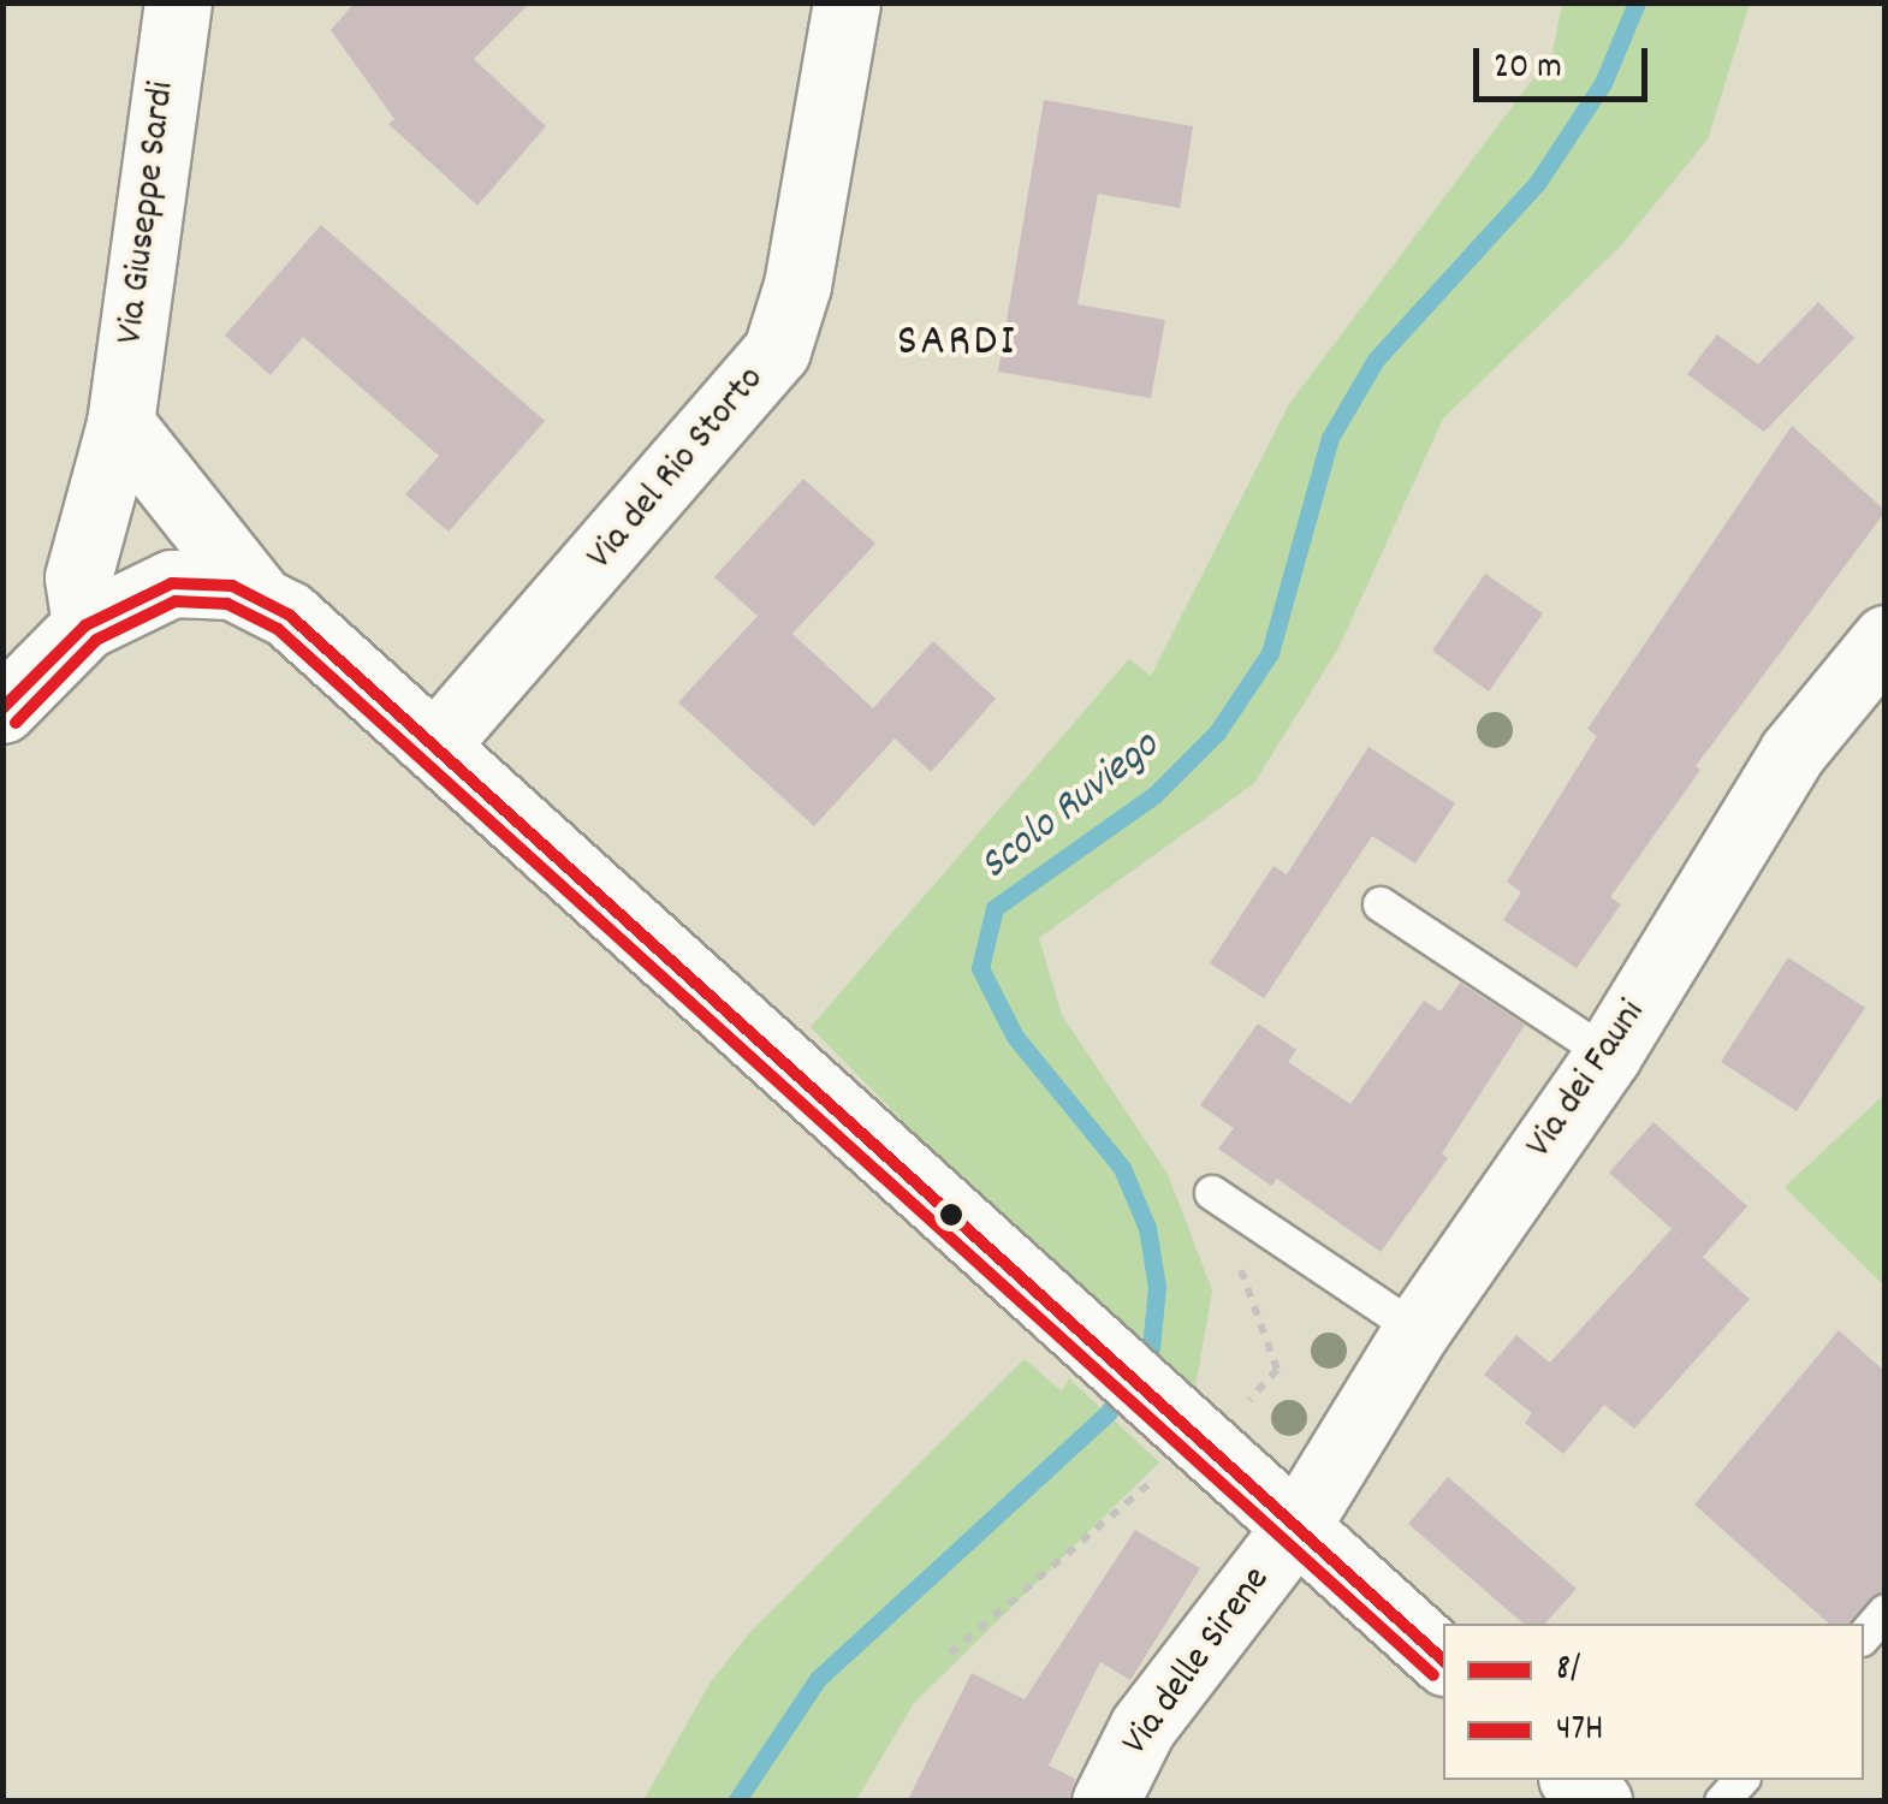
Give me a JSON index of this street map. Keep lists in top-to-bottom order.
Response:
{
  "streets": {
    "street": [
      "Via Giuseppe Sardi",
      "Via del Rio Storto",
      "Via dei Fauni",
      "Via delle Sirene"
    ]
  },
  "crossings": [
    ["Via dei Fauni", "Via delle Sirene"]
  ],
  "districts": ["SARDI"],
  "water": ["Scolo Ruviego"],
  "lines": ["transit line 8/", "transit line 47H"],
  "legend": ["8/", "47H"],
  "scale_bar": "20 m"
}
